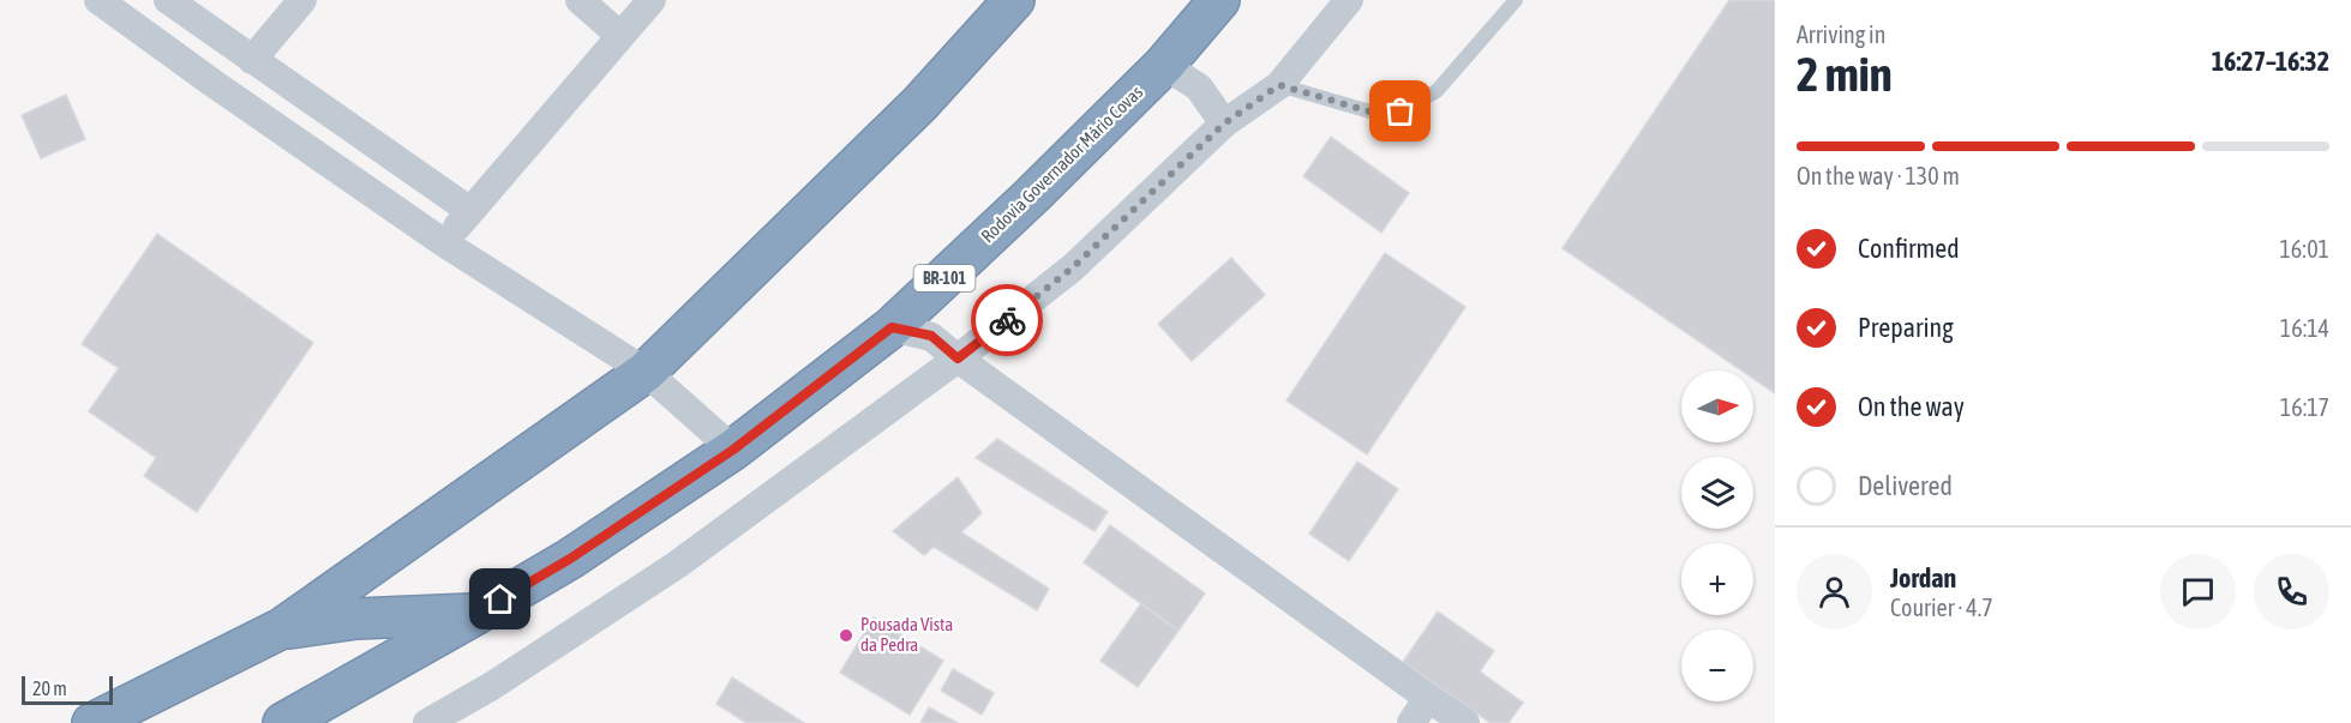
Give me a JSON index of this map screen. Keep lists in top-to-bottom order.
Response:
{
  "streets": {
    "highway": ["Rodovia Governador Mário Covas", "BR-101"]
  },
  "places": ["Pousada Vista da Pedra"],
  "scale_bar": "20 m",
  "north": "right",
  "page": {
    "heading": ["2 min", "Arriving in", "16:27–16:32"],
    "panel": ["Jordan", "Courier · 4.7"],
    "bar": "On the way · 130 m",
    "list": [
      ["Confirmed", "16:01"],
      ["Preparing", "16:14"],
      ["On the way", "16:17"],
      "Delivered"
    ],
    "map_buttons": ["+", "−"],
    "scale": "20 m"
  }
}
